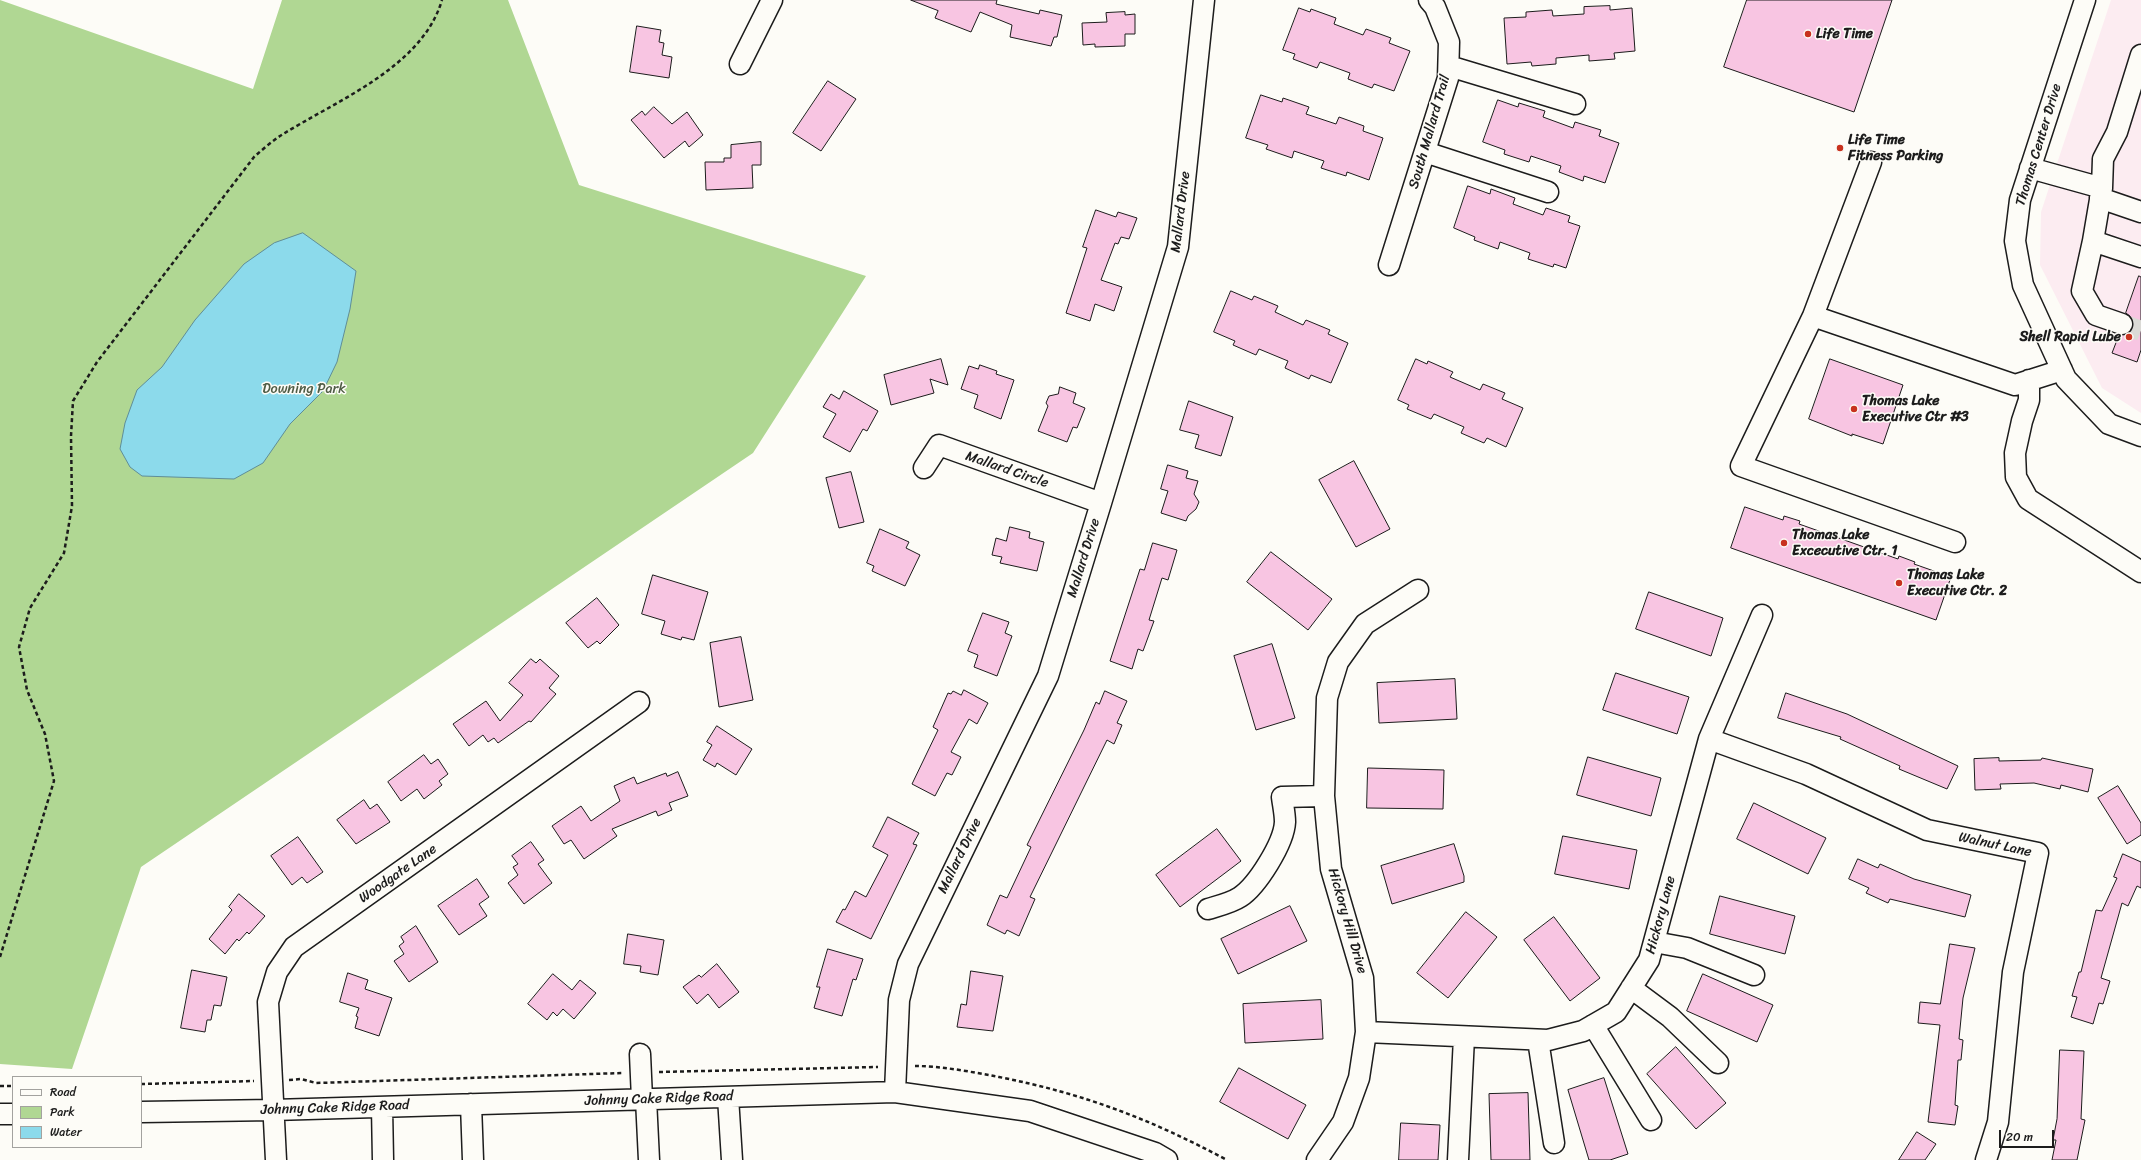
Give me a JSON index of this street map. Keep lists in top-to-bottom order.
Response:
{
  "streets": {
    "street": [
      "South Mallard Trail",
      "Thomas Center Drive",
      "Mallard Drive",
      "Mallard Circle",
      "Walnut Lane",
      "Woodgate Lane",
      "Hickory Lane",
      "Hickory Hill Drive",
      "Johnny Cake Ridge Road"
    ]
  },
  "crossings": [
    ["Mallard Drive", "Mallard Circle"],
    ["Mallard Drive", "Johnny Cake Ridge Road"],
    ["Walnut Lane", "Hickory Lane"],
    ["Woodgate Lane", "Johnny Cake Ridge Road"],
    ["Hickory Lane", "Hickory Hill Drive"]
  ],
  "parks": ["Downing Park"],
  "places": [
    "Life Time",
    "Life Time Fitness Parking",
    "Shell Rapid Lube",
    "Thomas Lake Executive Ctr #3",
    "Thomas Lake Excecutive Ctr. 1",
    "Thomas Lake Executive Ctr. 2"
  ],
  "legend": ["Road", "Park", "Water"],
  "scale_bar": "20 m"
}
